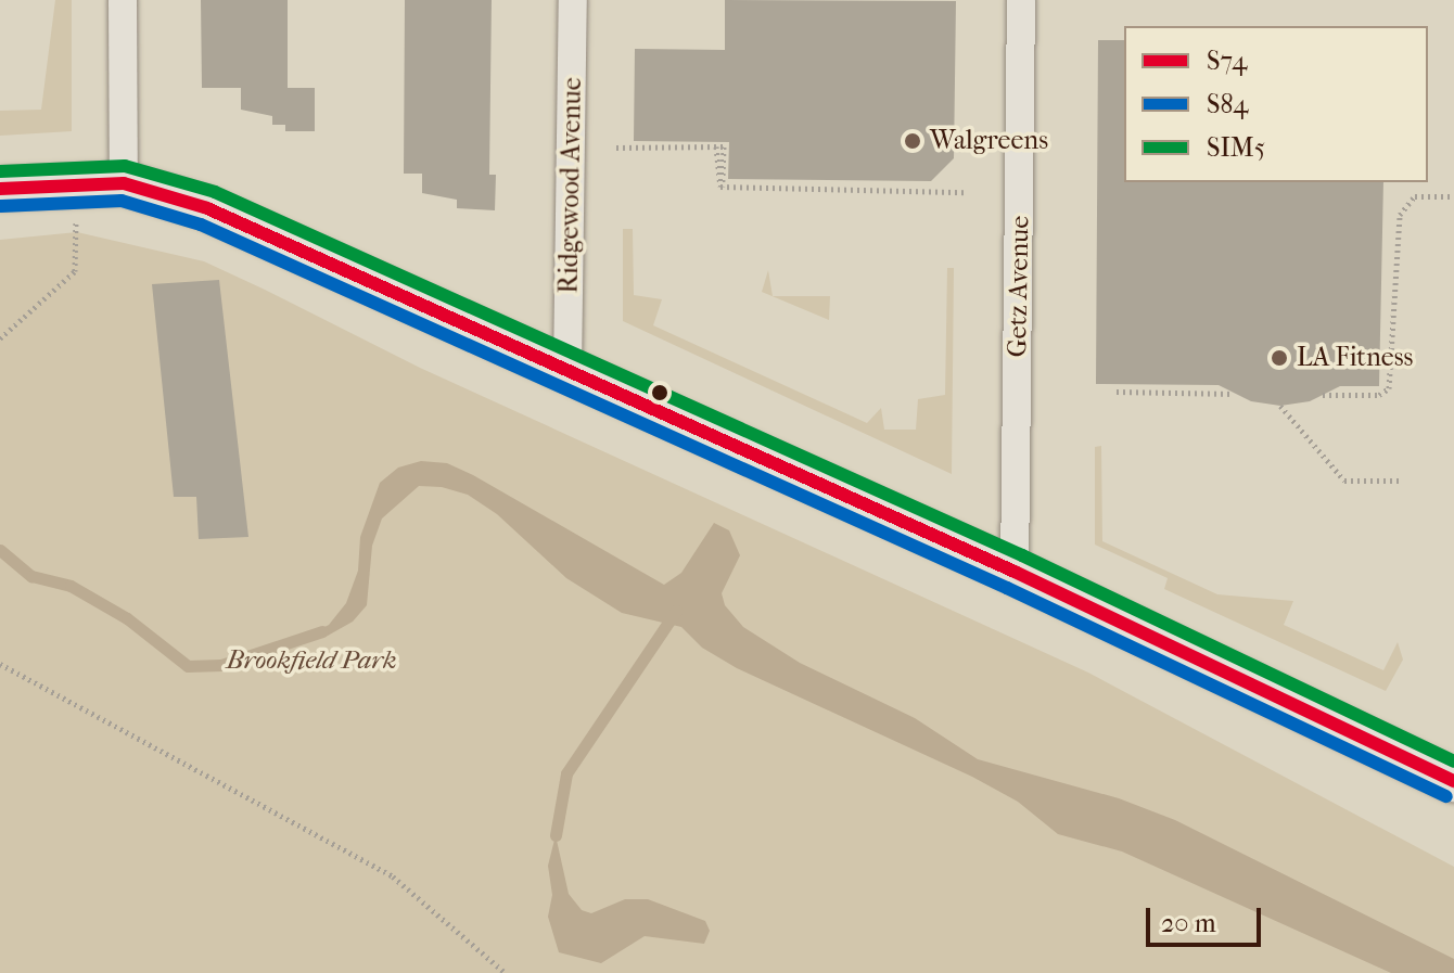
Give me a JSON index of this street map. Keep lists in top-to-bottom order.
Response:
{
  "streets": {
    "street": ["Ridgewood Avenue", "Getz Avenue"]
  },
  "parks": ["Brookfield Park"],
  "places": ["Walgreens", "LA Fitness"],
  "lines": ["transit line SIM5", "transit line S74", "transit line S84"],
  "legend": ["S74", "S84", "SIM5"],
  "scale_bar": "20 m"
}
